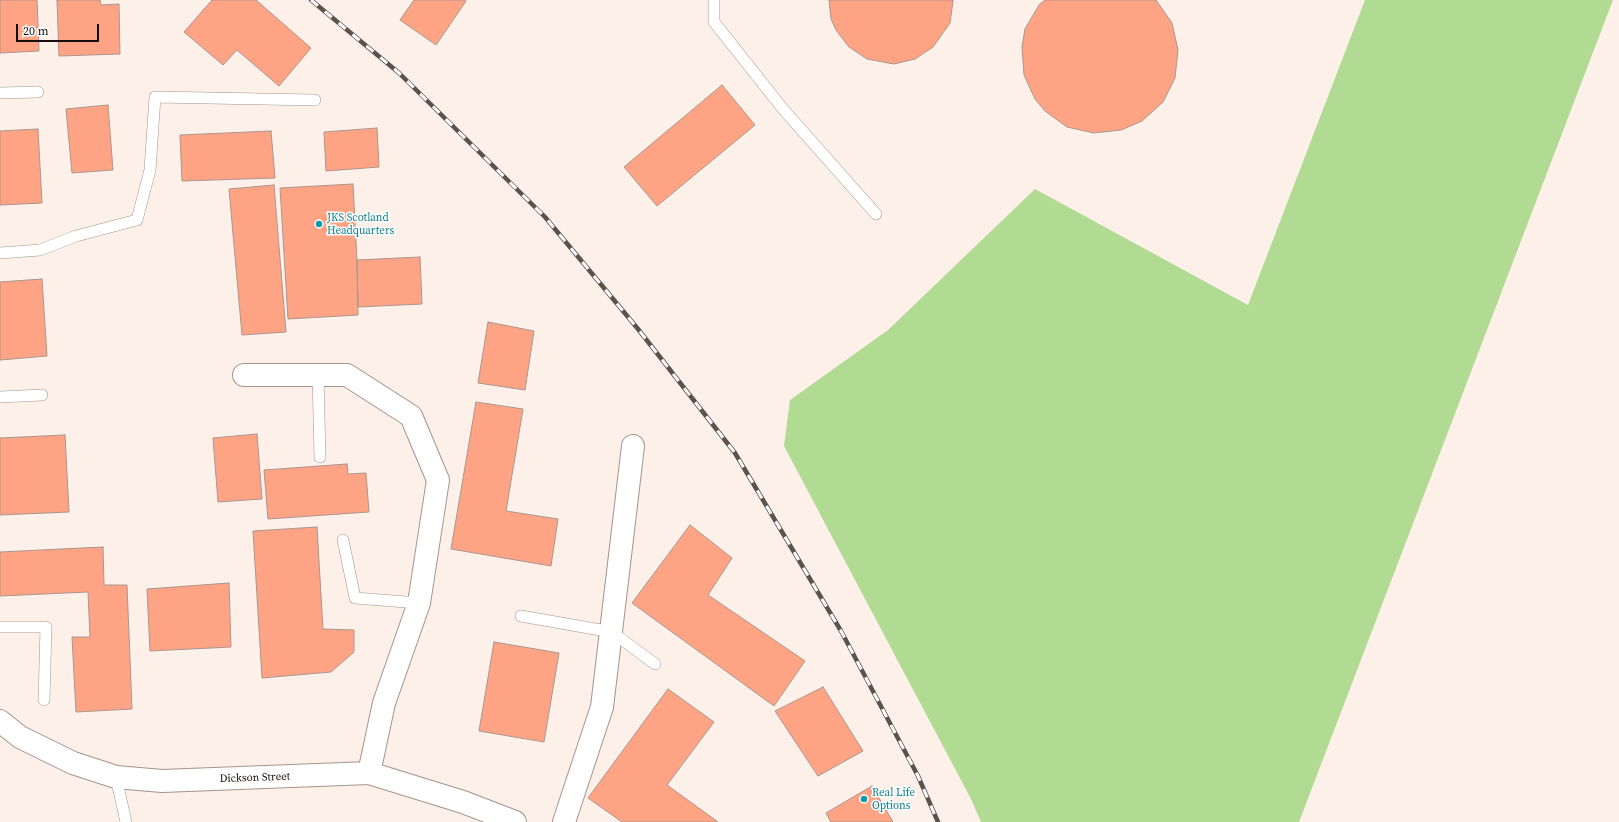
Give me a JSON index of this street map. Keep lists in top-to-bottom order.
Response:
{
  "streets": {
    "street": ["Dickson Street"]
  },
  "places": ["JKS Scotland Headquarters", "Real Life Options"],
  "scale_bar": "20 m"
}
